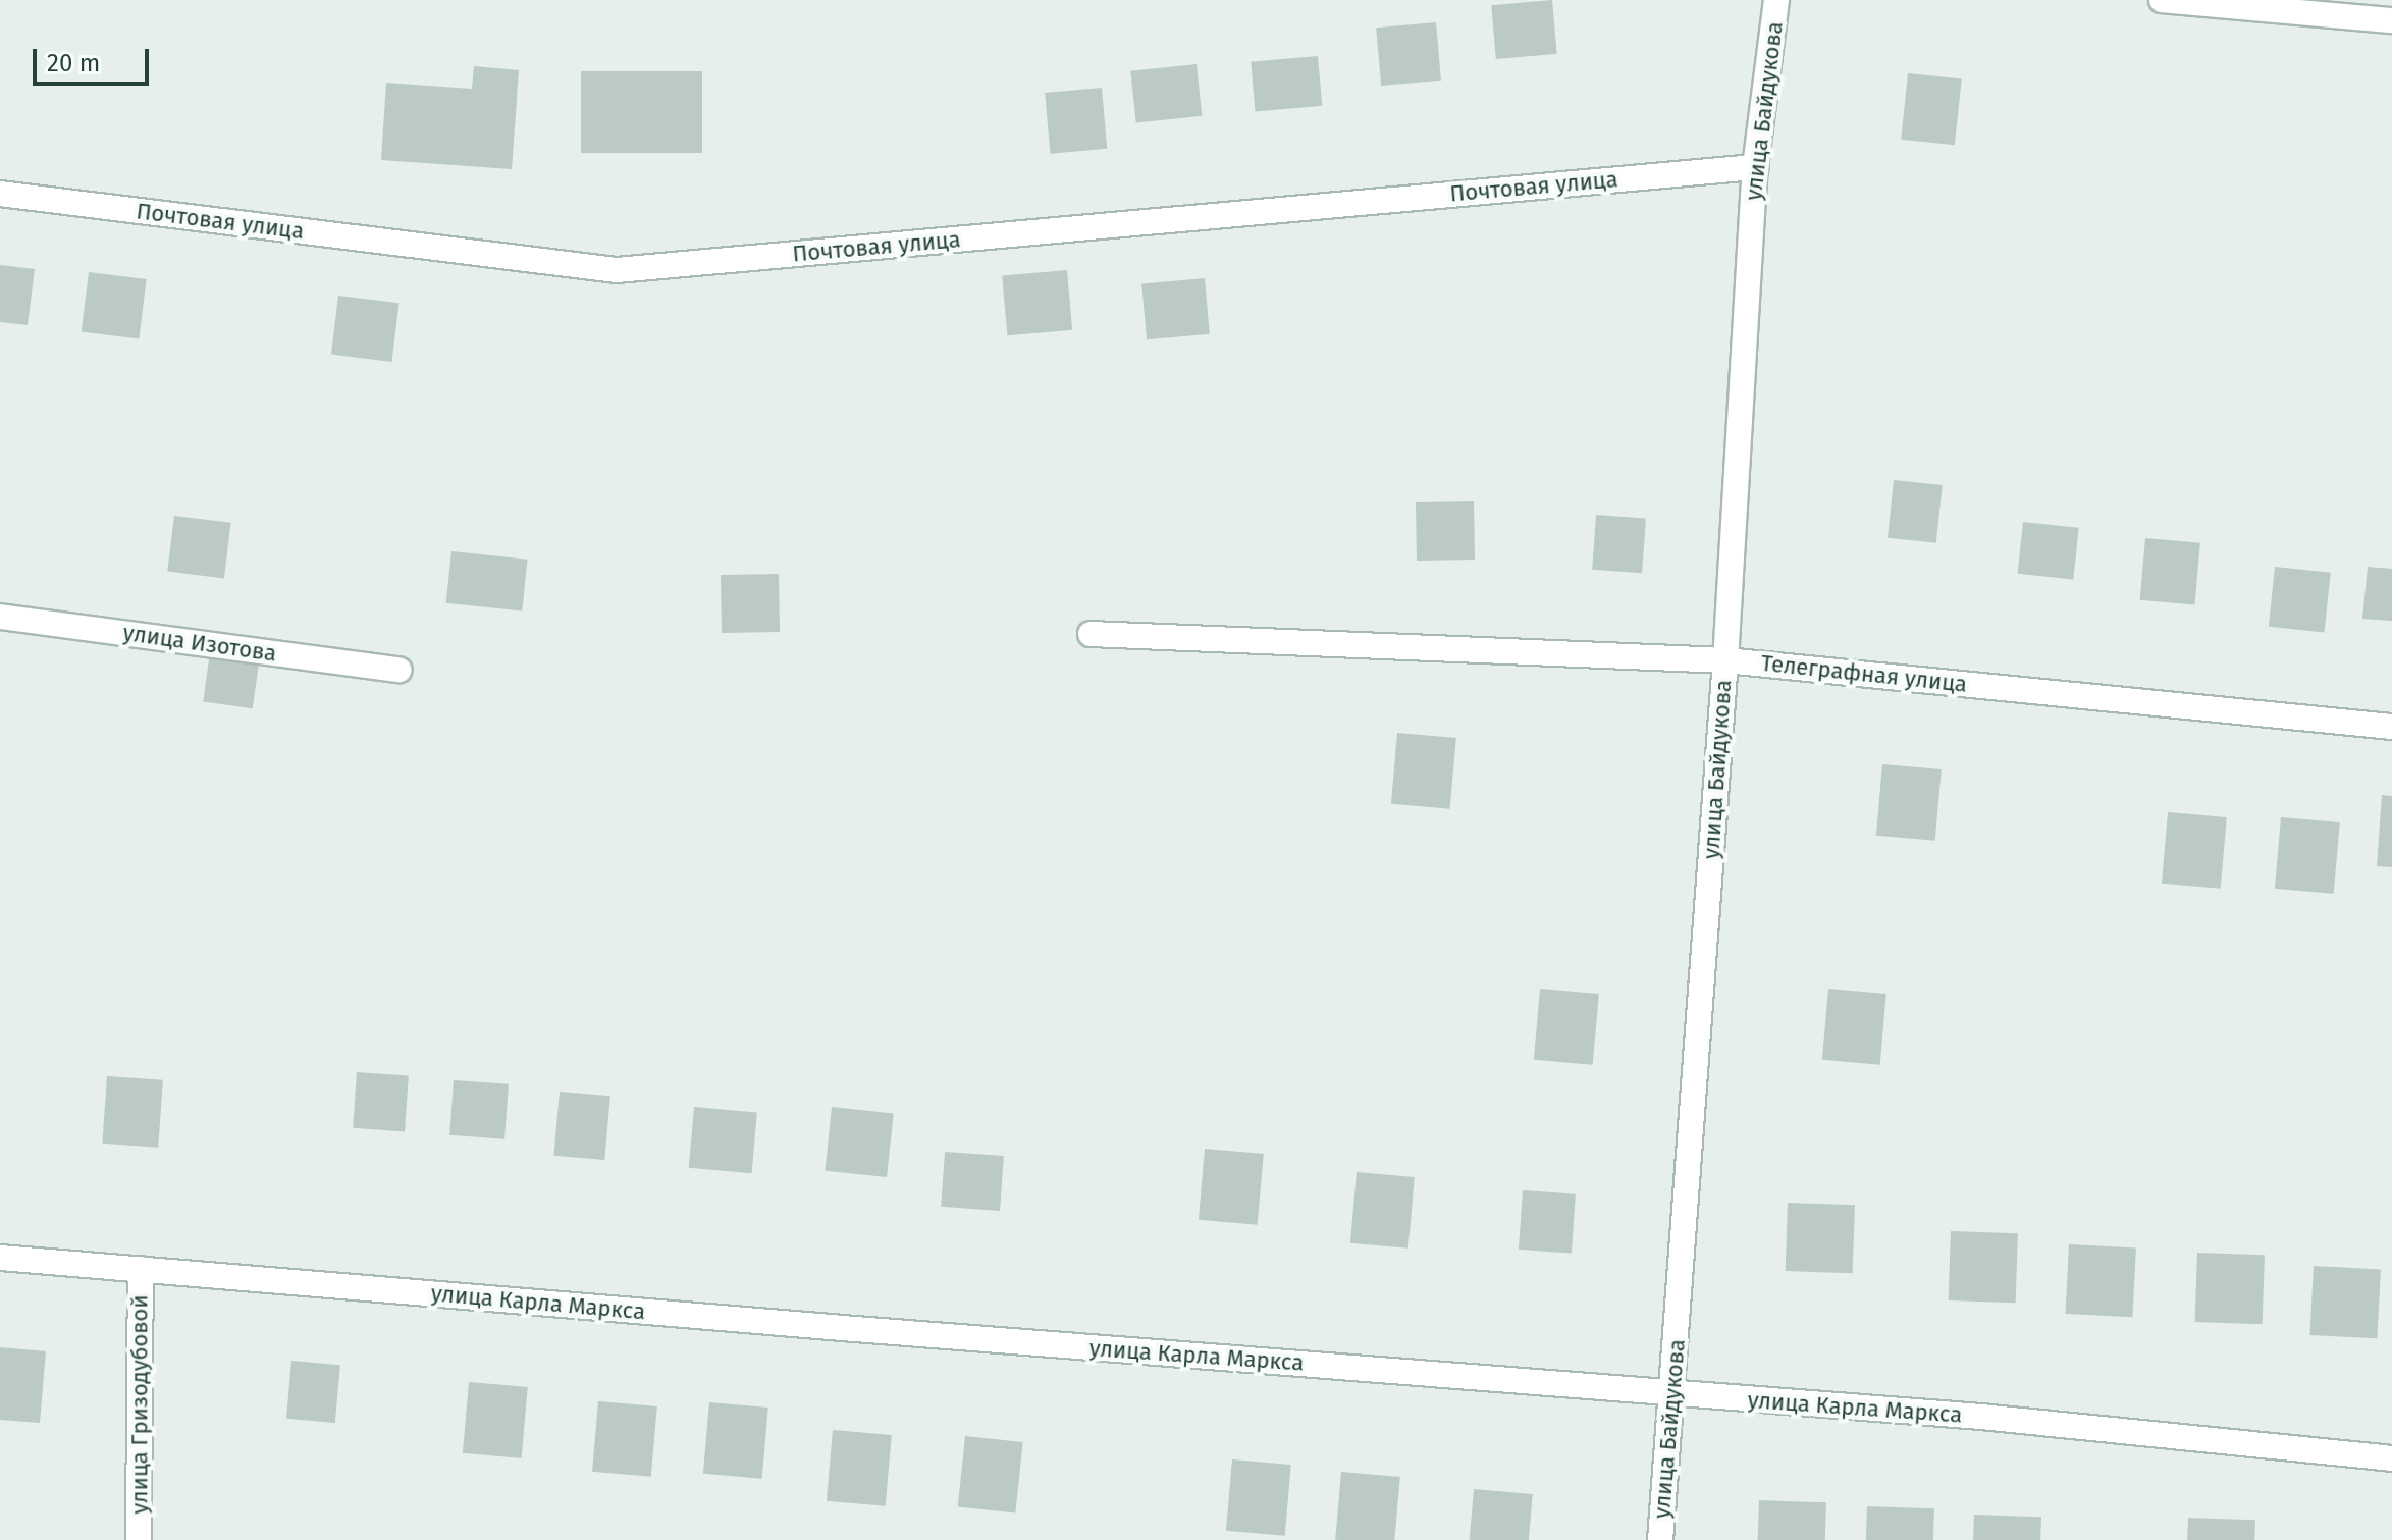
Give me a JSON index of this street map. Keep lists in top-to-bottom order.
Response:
{
  "streets": {
    "street": [
      "улица Байдукова",
      "Почтовая улица",
      "улица Изотова",
      "Телеграфная улица",
      "улица Карла Маркса",
      "улица Гризодубовой"
    ]
  },
  "crossings": [
    ["улица Байдукова", "Почтовая улица"],
    ["улица Байдукова", "Телеграфная улица"],
    ["улица Байдукова", "улица Карла Маркса"],
    ["улица Карла Маркса", "улица Гризодубовой"]
  ],
  "scale_bar": "20 m"
}
